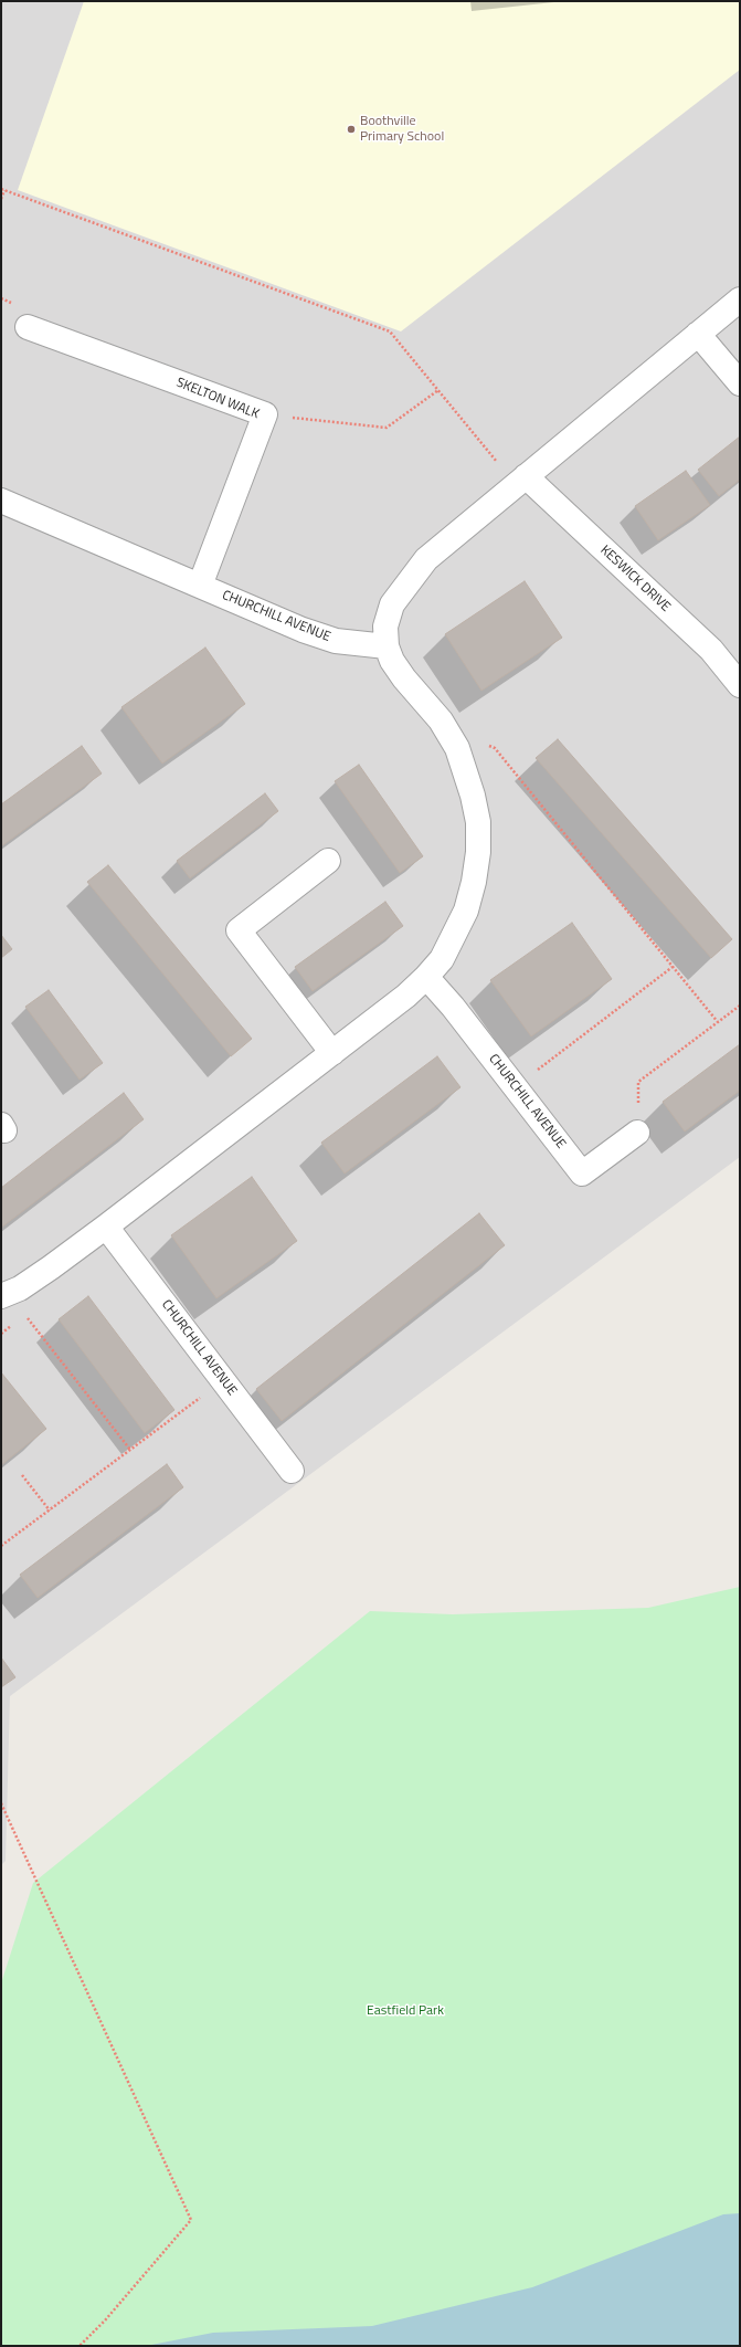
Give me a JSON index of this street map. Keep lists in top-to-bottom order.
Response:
{
  "streets": {
    "street": ["SKELTON WALK", "KESWICK DRIVE", "CHURCHILL AVENUE"]
  },
  "crossings": [
    ["SKELTON WALK", "CHURCHILL AVENUE"]
  ],
  "parks": ["Eastfield Park"],
  "places": ["Boothville Primary School"]
}
